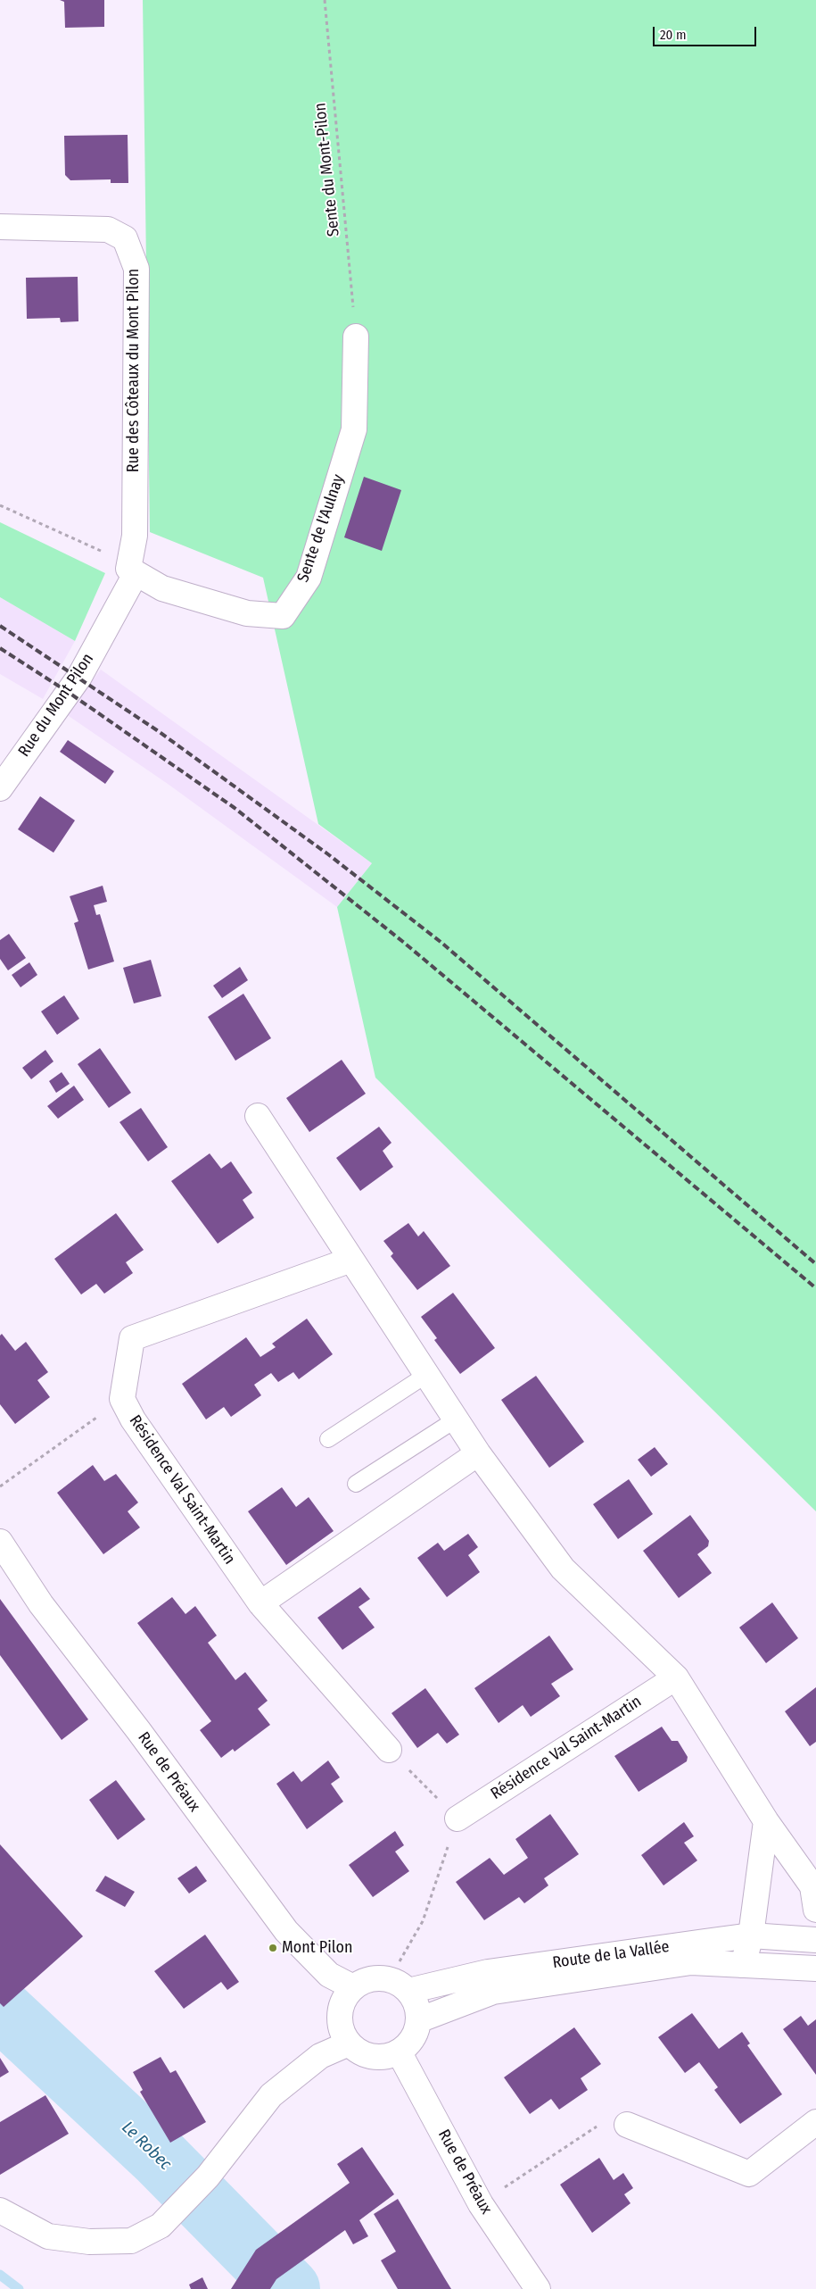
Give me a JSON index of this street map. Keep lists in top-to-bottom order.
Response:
{
  "streets": {
    "street": [
      "Rue des Côteaux du Mont Pilon",
      "Sente de l'Aulnay",
      "Rue du Mont Pilon",
      "Résidence Val Saint-Martin",
      "Rue de Préaux",
      "Route de la Vallée"
    ],
    "path": ["Sente du Mont-Pilon"]
  },
  "crossings": [
    ["Sente du Mont-Pilon", "Sente de l'Aulnay"],
    ["Rue des Côteaux du Mont Pilon", "Sente de l'Aulnay"],
    ["Rue des Côteaux du Mont Pilon", "Rue du Mont Pilon"],
    ["Sente de l'Aulnay", "Rue du Mont Pilon"],
    ["Rue de Préaux", "Route de la Vallée"]
  ],
  "water": ["Le Robec"],
  "places": ["Mont Pilon"],
  "scale_bar": "20 m"
}
